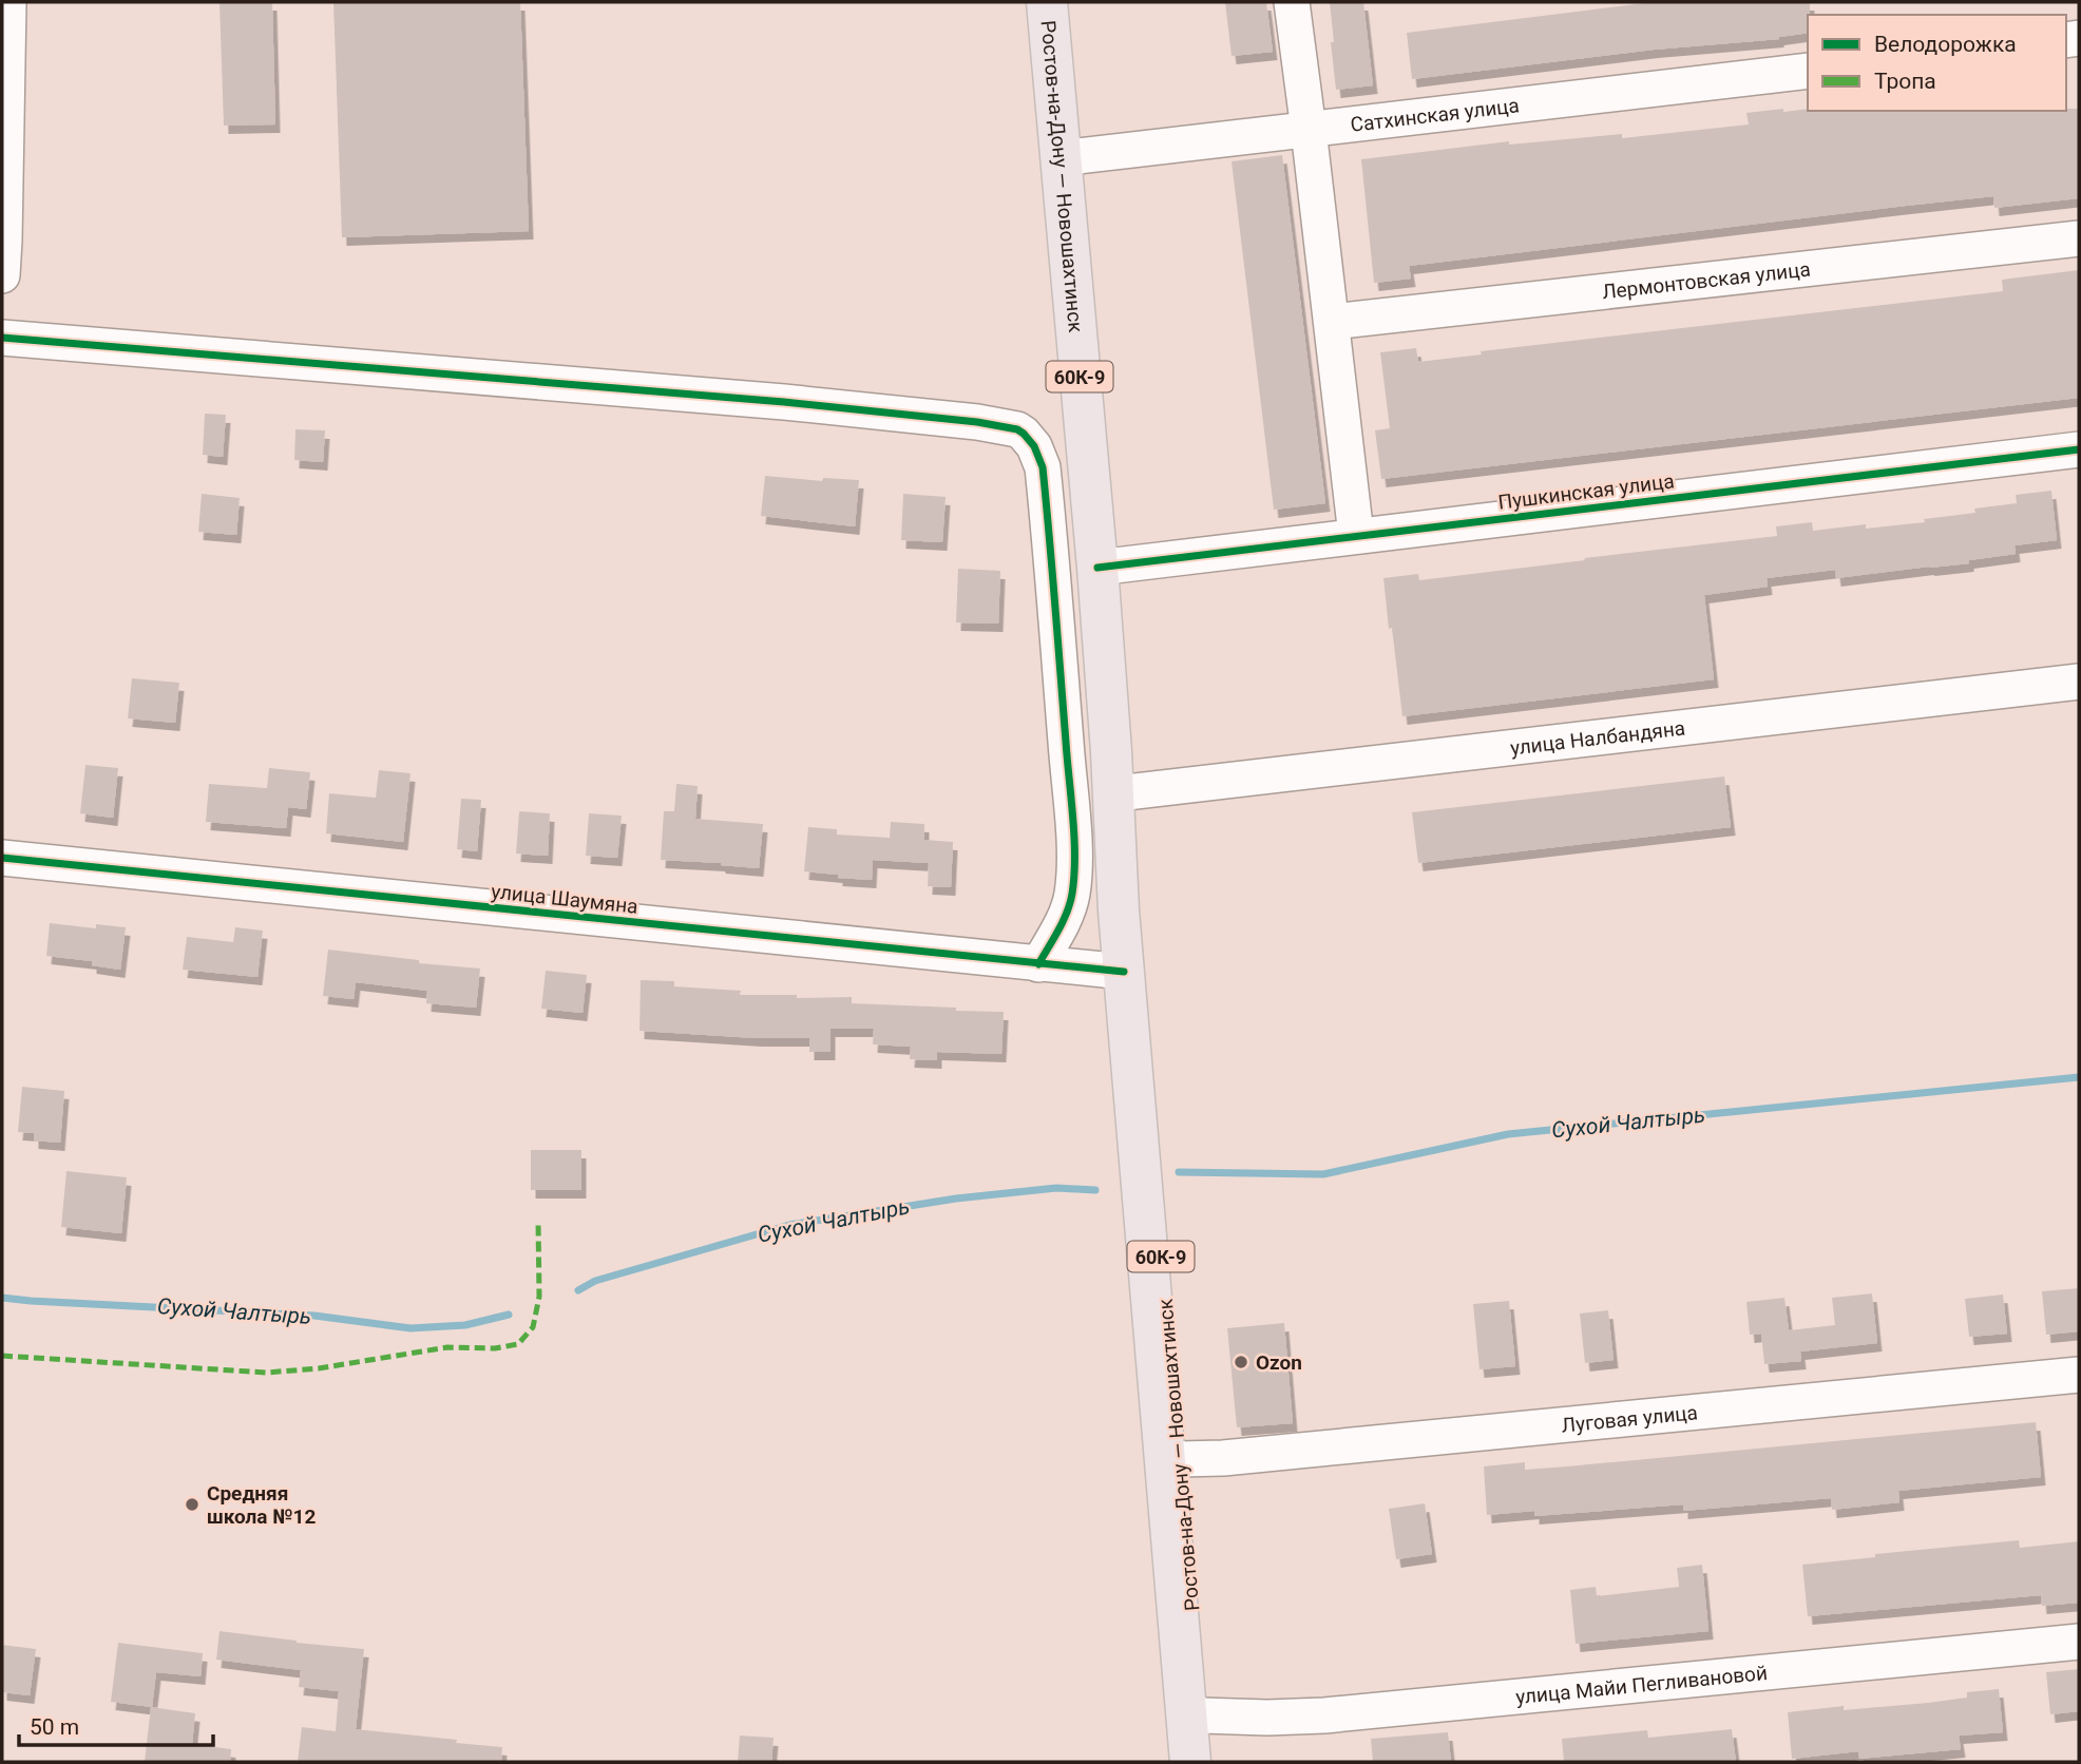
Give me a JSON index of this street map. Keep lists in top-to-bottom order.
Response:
{
  "streets": {
    "main road": ["Ростов-на-Дону — Новошахтинск", "60К-9"],
    "street": [
      "Сатхинская улица",
      "Лермонтовская улица",
      "Пушкинская улица",
      "улица Налбандяна",
      "улица Шаумяна",
      "Луговая улица",
      "улица Майи Пегливановой"
    ]
  },
  "crossings": [
    ["Сатхинская улица", "Ростов-на-Дону — Новошахтинск"],
    ["Ростов-на-Дону — Новошахтинск", "Пушкинская улица"],
    ["Ростов-на-Дону — Новошахтинск", "улица Налбандяна"],
    ["Ростов-на-Дону — Новошахтинск", "улица Шаумяна"],
    ["Ростов-на-Дону — Новошахтинск", "Луговая улица"],
    ["Ростов-на-Дону — Новошахтинск", "улица Майи Пегливановой"]
  ],
  "water": ["Сухой Чалтырь"],
  "places": ["Ozon", "Средняя школа №12"],
  "legend": ["Велодорожка", "Тропа"],
  "scale_bar": "50 m"
}
